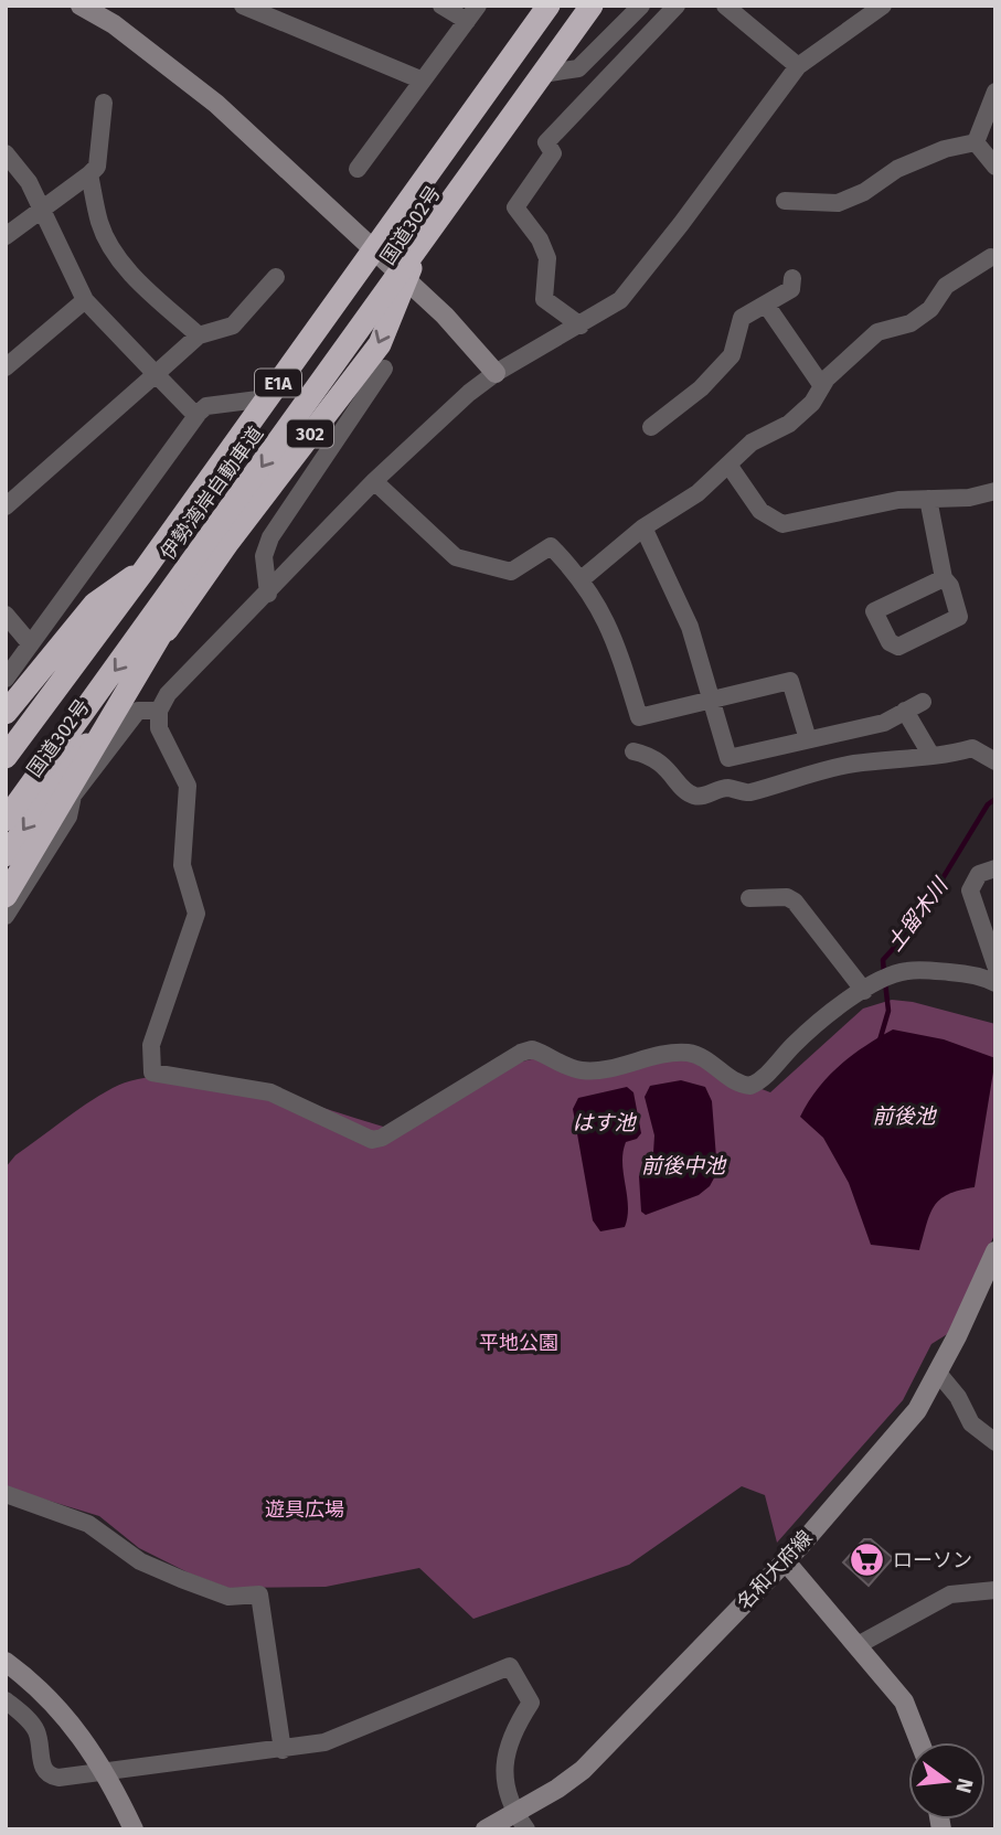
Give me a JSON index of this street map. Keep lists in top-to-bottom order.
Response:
{
  "streets": {
    "highway": [
      "国道302号",
      "E1A",
      "302",
      "伊勢湾岸自動車道"
    ],
    "street": ["名和大府線"]
  },
  "crossings": [
    ["国道302号", "伊勢湾岸自動車道"]
  ],
  "water": [
    "土留木川",
    "前後池",
    "はす池",
    "前後中池"
  ],
  "parks": ["平地公園", "遊具広場"],
  "places": {
    "supermarket": ["ローソン"]
  },
  "north": "right"
}
